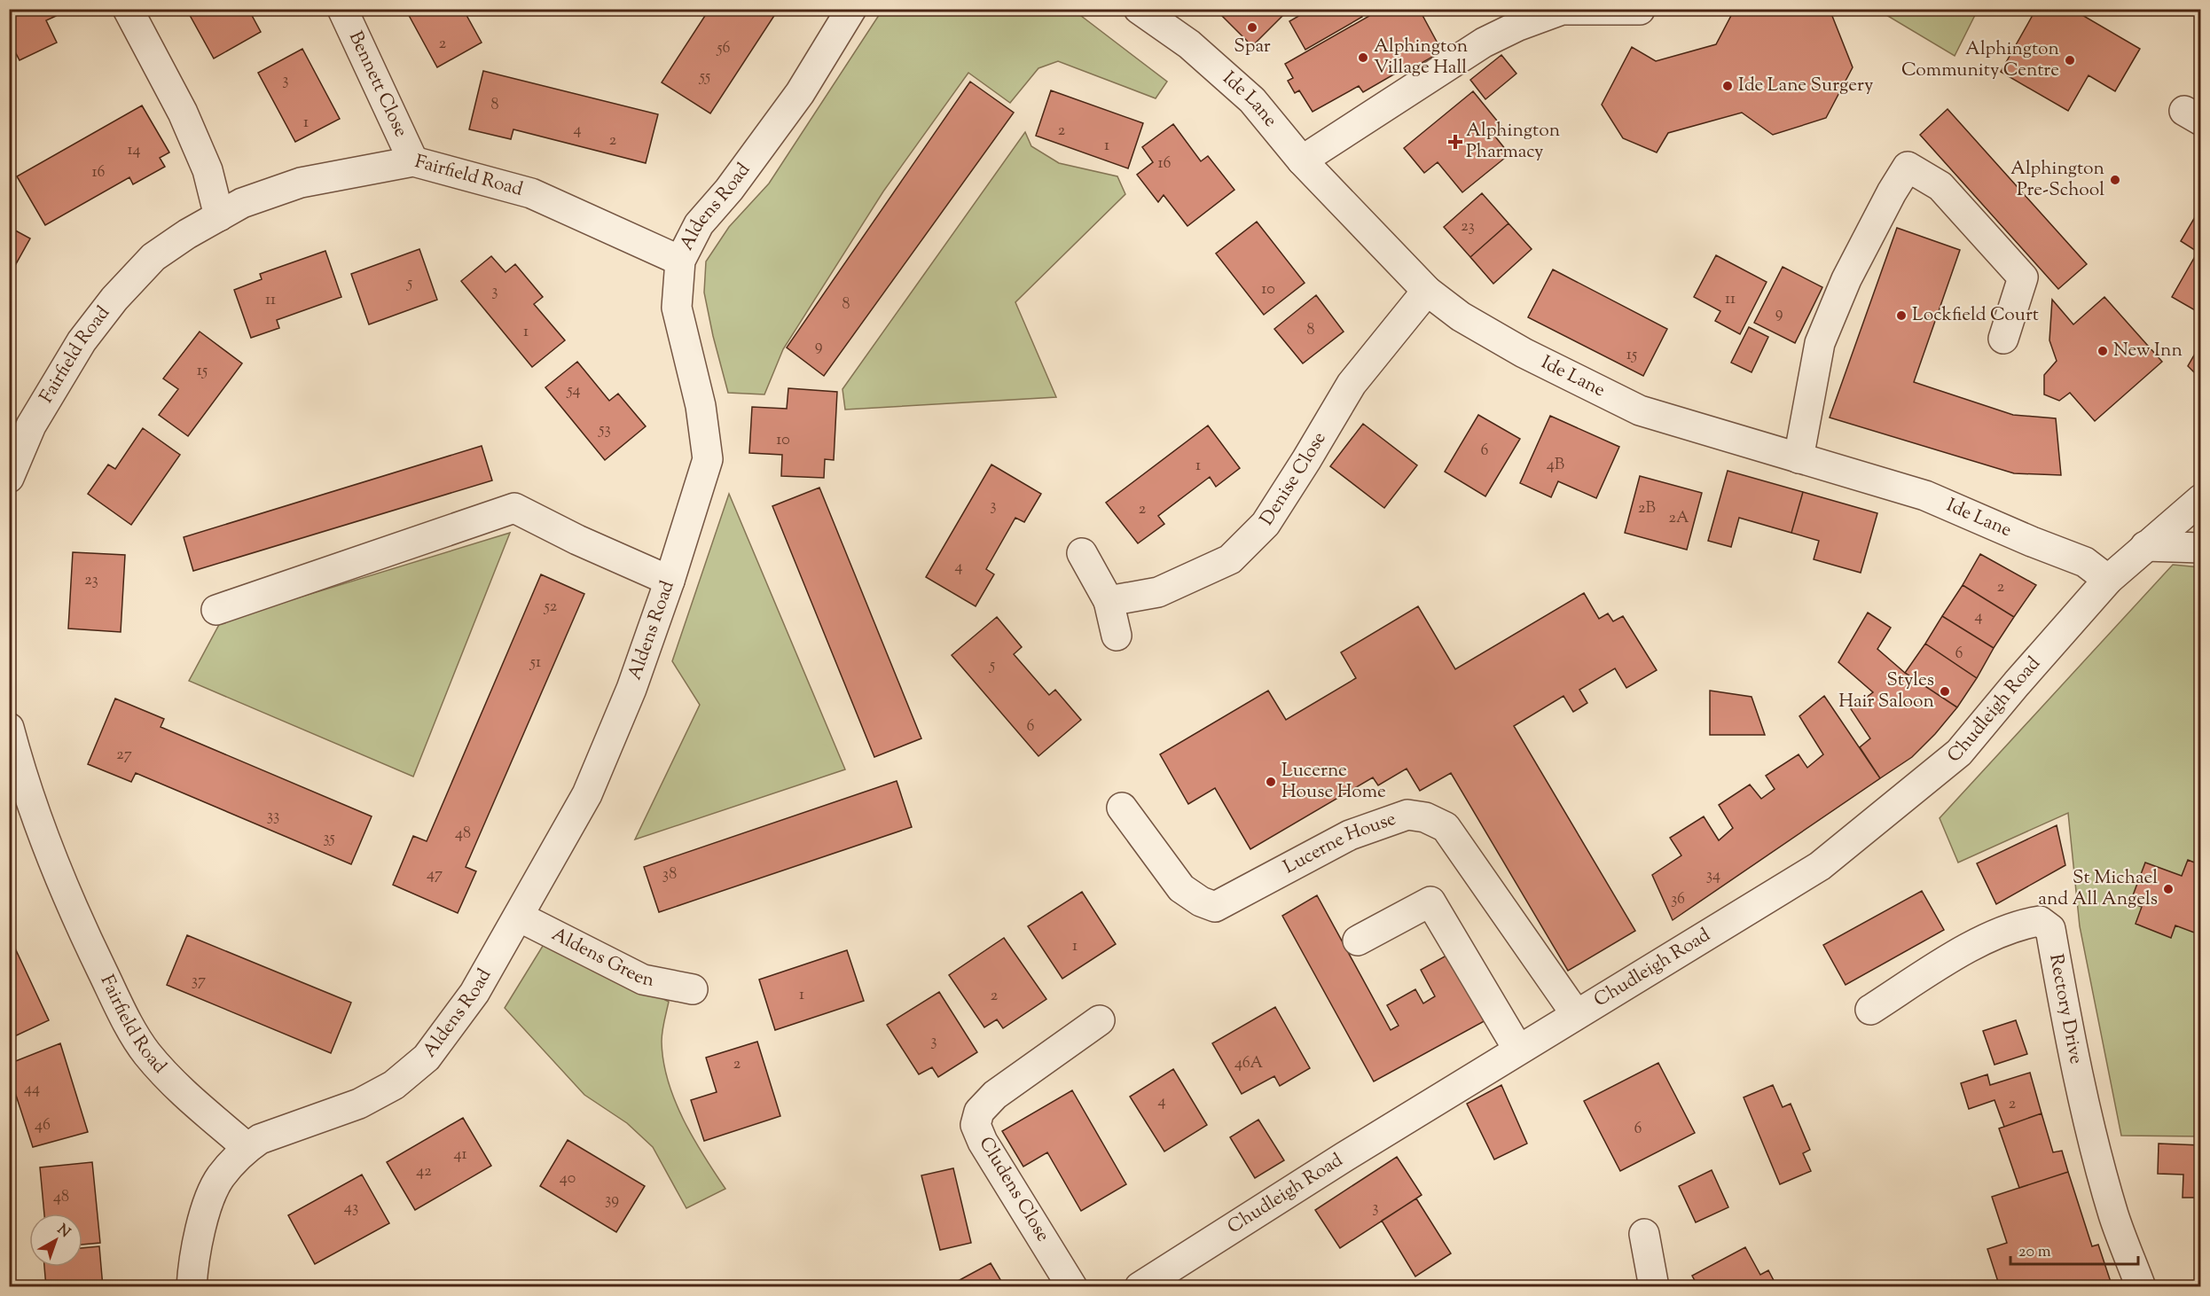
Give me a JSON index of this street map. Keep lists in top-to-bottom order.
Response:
{
  "streets": {
    "street": [
      "Bennett Close",
      "Ide Lane",
      "Fairfield Road",
      "Aldens Road",
      "Denise Close",
      "Chudleigh Road",
      "Lucerne House",
      "Aldens Green",
      "Rectory Drive",
      "Cludens Close"
    ]
  },
  "crossings": [
    ["Bennett Close", "Fairfield Road"],
    ["Ide Lane", "Denise Close"],
    ["Ide Lane", "Chudleigh Road"],
    ["Fairfield Road", "Aldens Road"],
    ["Aldens Road", "Aldens Green"],
    ["Chudleigh Road", "Lucerne House"]
  ],
  "places": {
    "other": [
      "Spar",
      "Alphington Village Hall",
      "Alphington Community Centre",
      "Ide Lane Surgery",
      "Alphington Pre-School",
      "Lockfield Court",
      "New Inn",
      "Styles Hair Saloon",
      "Lucerne House Home",
      "St Michael and All Angels"
    ],
    "health": ["Alphington Pharmacy"]
  },
  "house_numbers": [
    "2",
    "56",
    "55",
    "3",
    "8",
    "1",
    "4",
    "2",
    "2",
    "1",
    "14",
    "16",
    "16",
    "23",
    "5",
    "10",
    "3",
    "11",
    "11",
    "8",
    "9",
    "8",
    "1",
    "9",
    "15",
    "15",
    "54",
    "53",
    "10",
    "6",
    "4B",
    "1",
    "3",
    "2B",
    "2",
    "2A",
    "4",
    "23",
    "2",
    "52",
    "4",
    "6",
    "51",
    "5",
    "6",
    "27",
    "33",
    "48",
    "35",
    "47",
    "38",
    "34",
    "36",
    "1",
    "37",
    "1",
    "2",
    "3",
    "46A",
    "2",
    "44",
    "4",
    "2",
    "46",
    "6",
    "41",
    "42",
    "40",
    "48",
    "39",
    "43",
    "3"
  ],
  "scale_bar": "20 m",
  "north": "top right"
}
